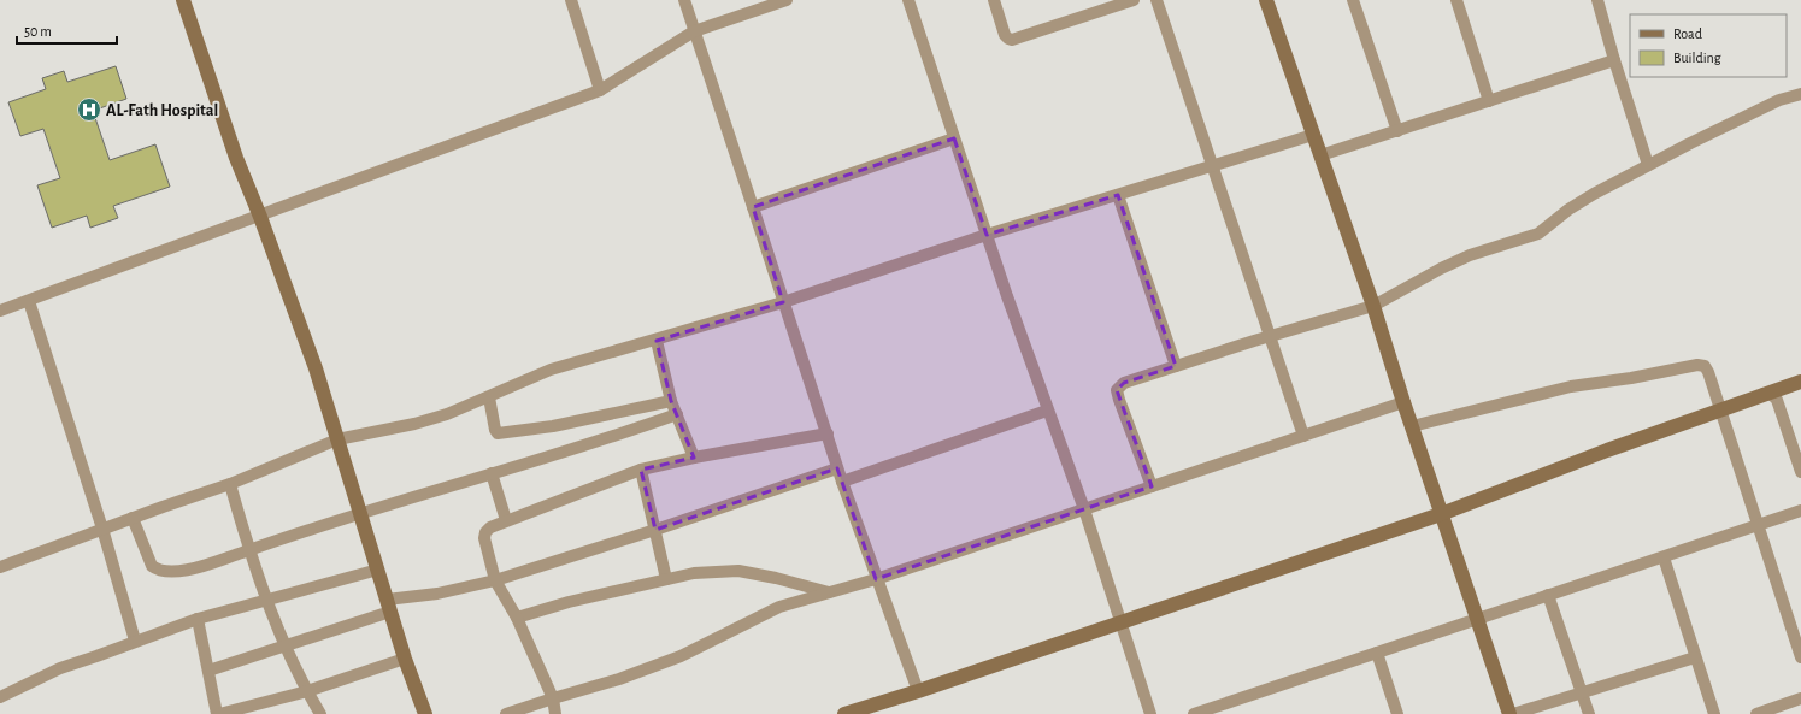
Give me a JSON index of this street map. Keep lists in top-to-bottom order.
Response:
{
  "places": {
    "hospital": ["AL-Fath Hospital"]
  },
  "legend": ["Road", "Building"],
  "scale_bar": "50 m"
}
